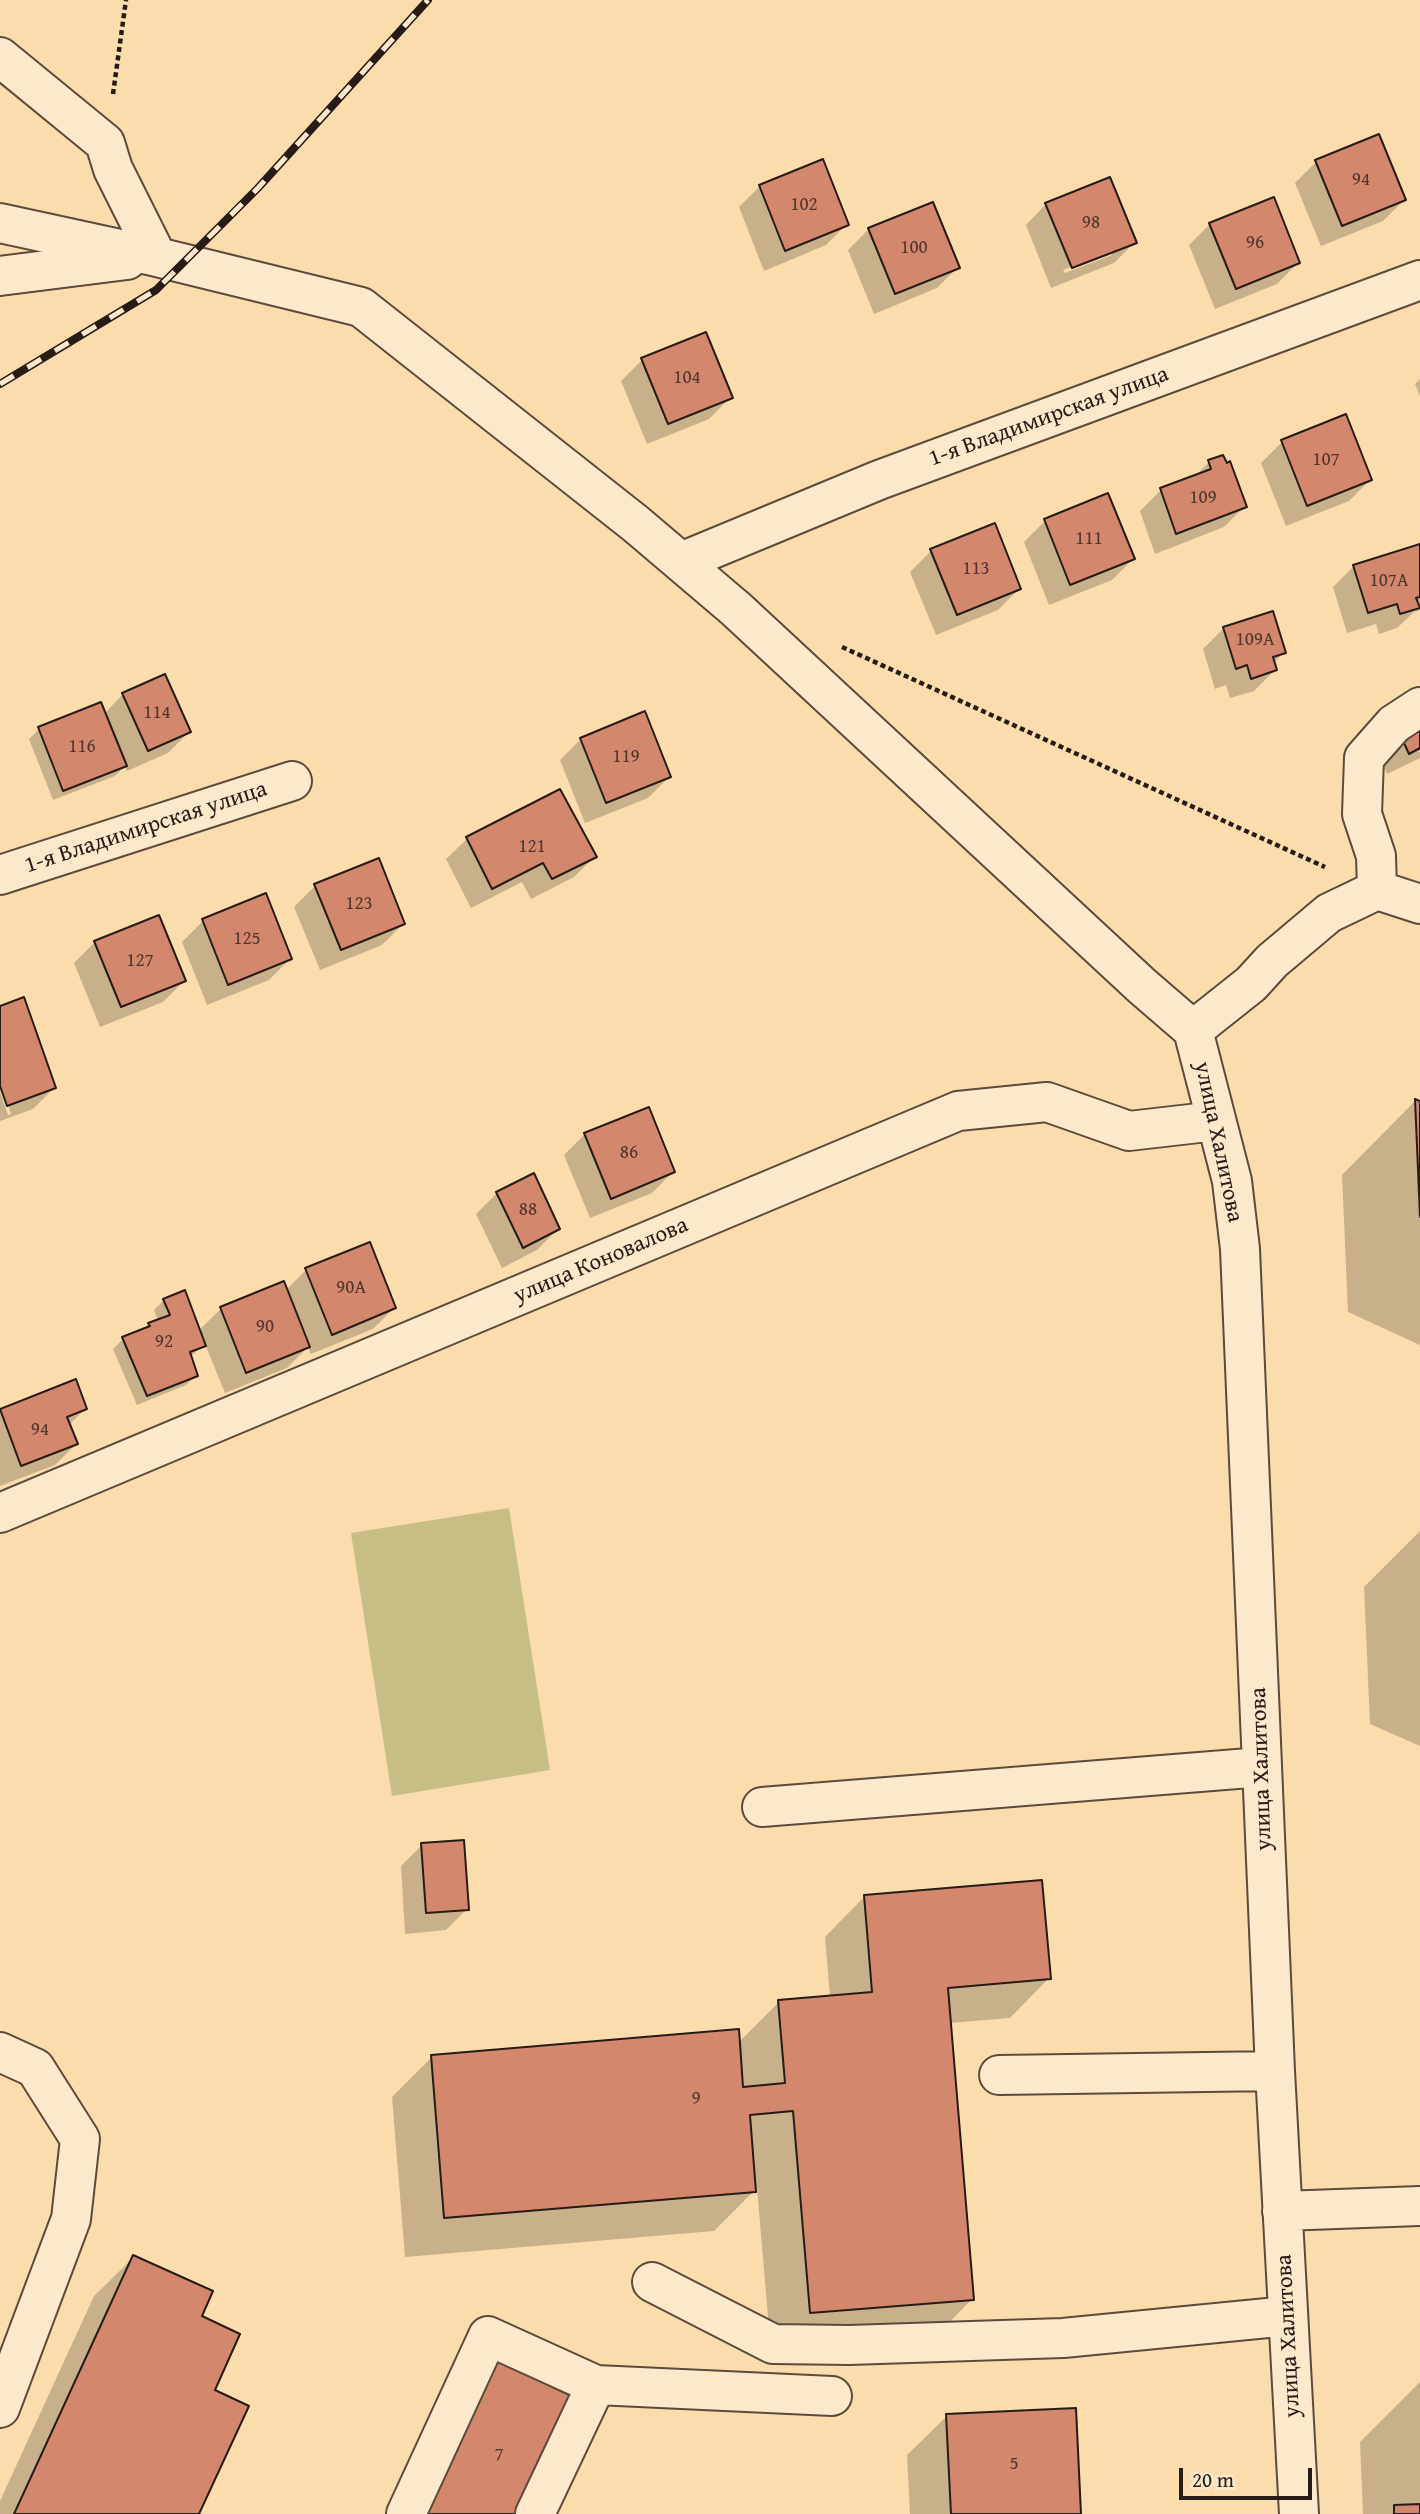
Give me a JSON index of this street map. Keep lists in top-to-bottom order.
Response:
{
  "streets": {
    "street": ["1-я Владимирская улица", "улица Халитова", "улица Коновалова"]
  },
  "crossings": [
    ["улица Халитова", "улица Коновалова"]
  ],
  "house_numbers": [
    "94",
    "102",
    "98",
    "96",
    "100",
    "104",
    "107",
    "109",
    "111",
    "113",
    "107А",
    "109А",
    "114",
    "116",
    "119",
    "121",
    "123",
    "125",
    "127",
    "86",
    "88",
    "90А",
    "90",
    "92",
    "94",
    "9",
    "7",
    "5"
  ],
  "scale_bar": "20 m"
}
